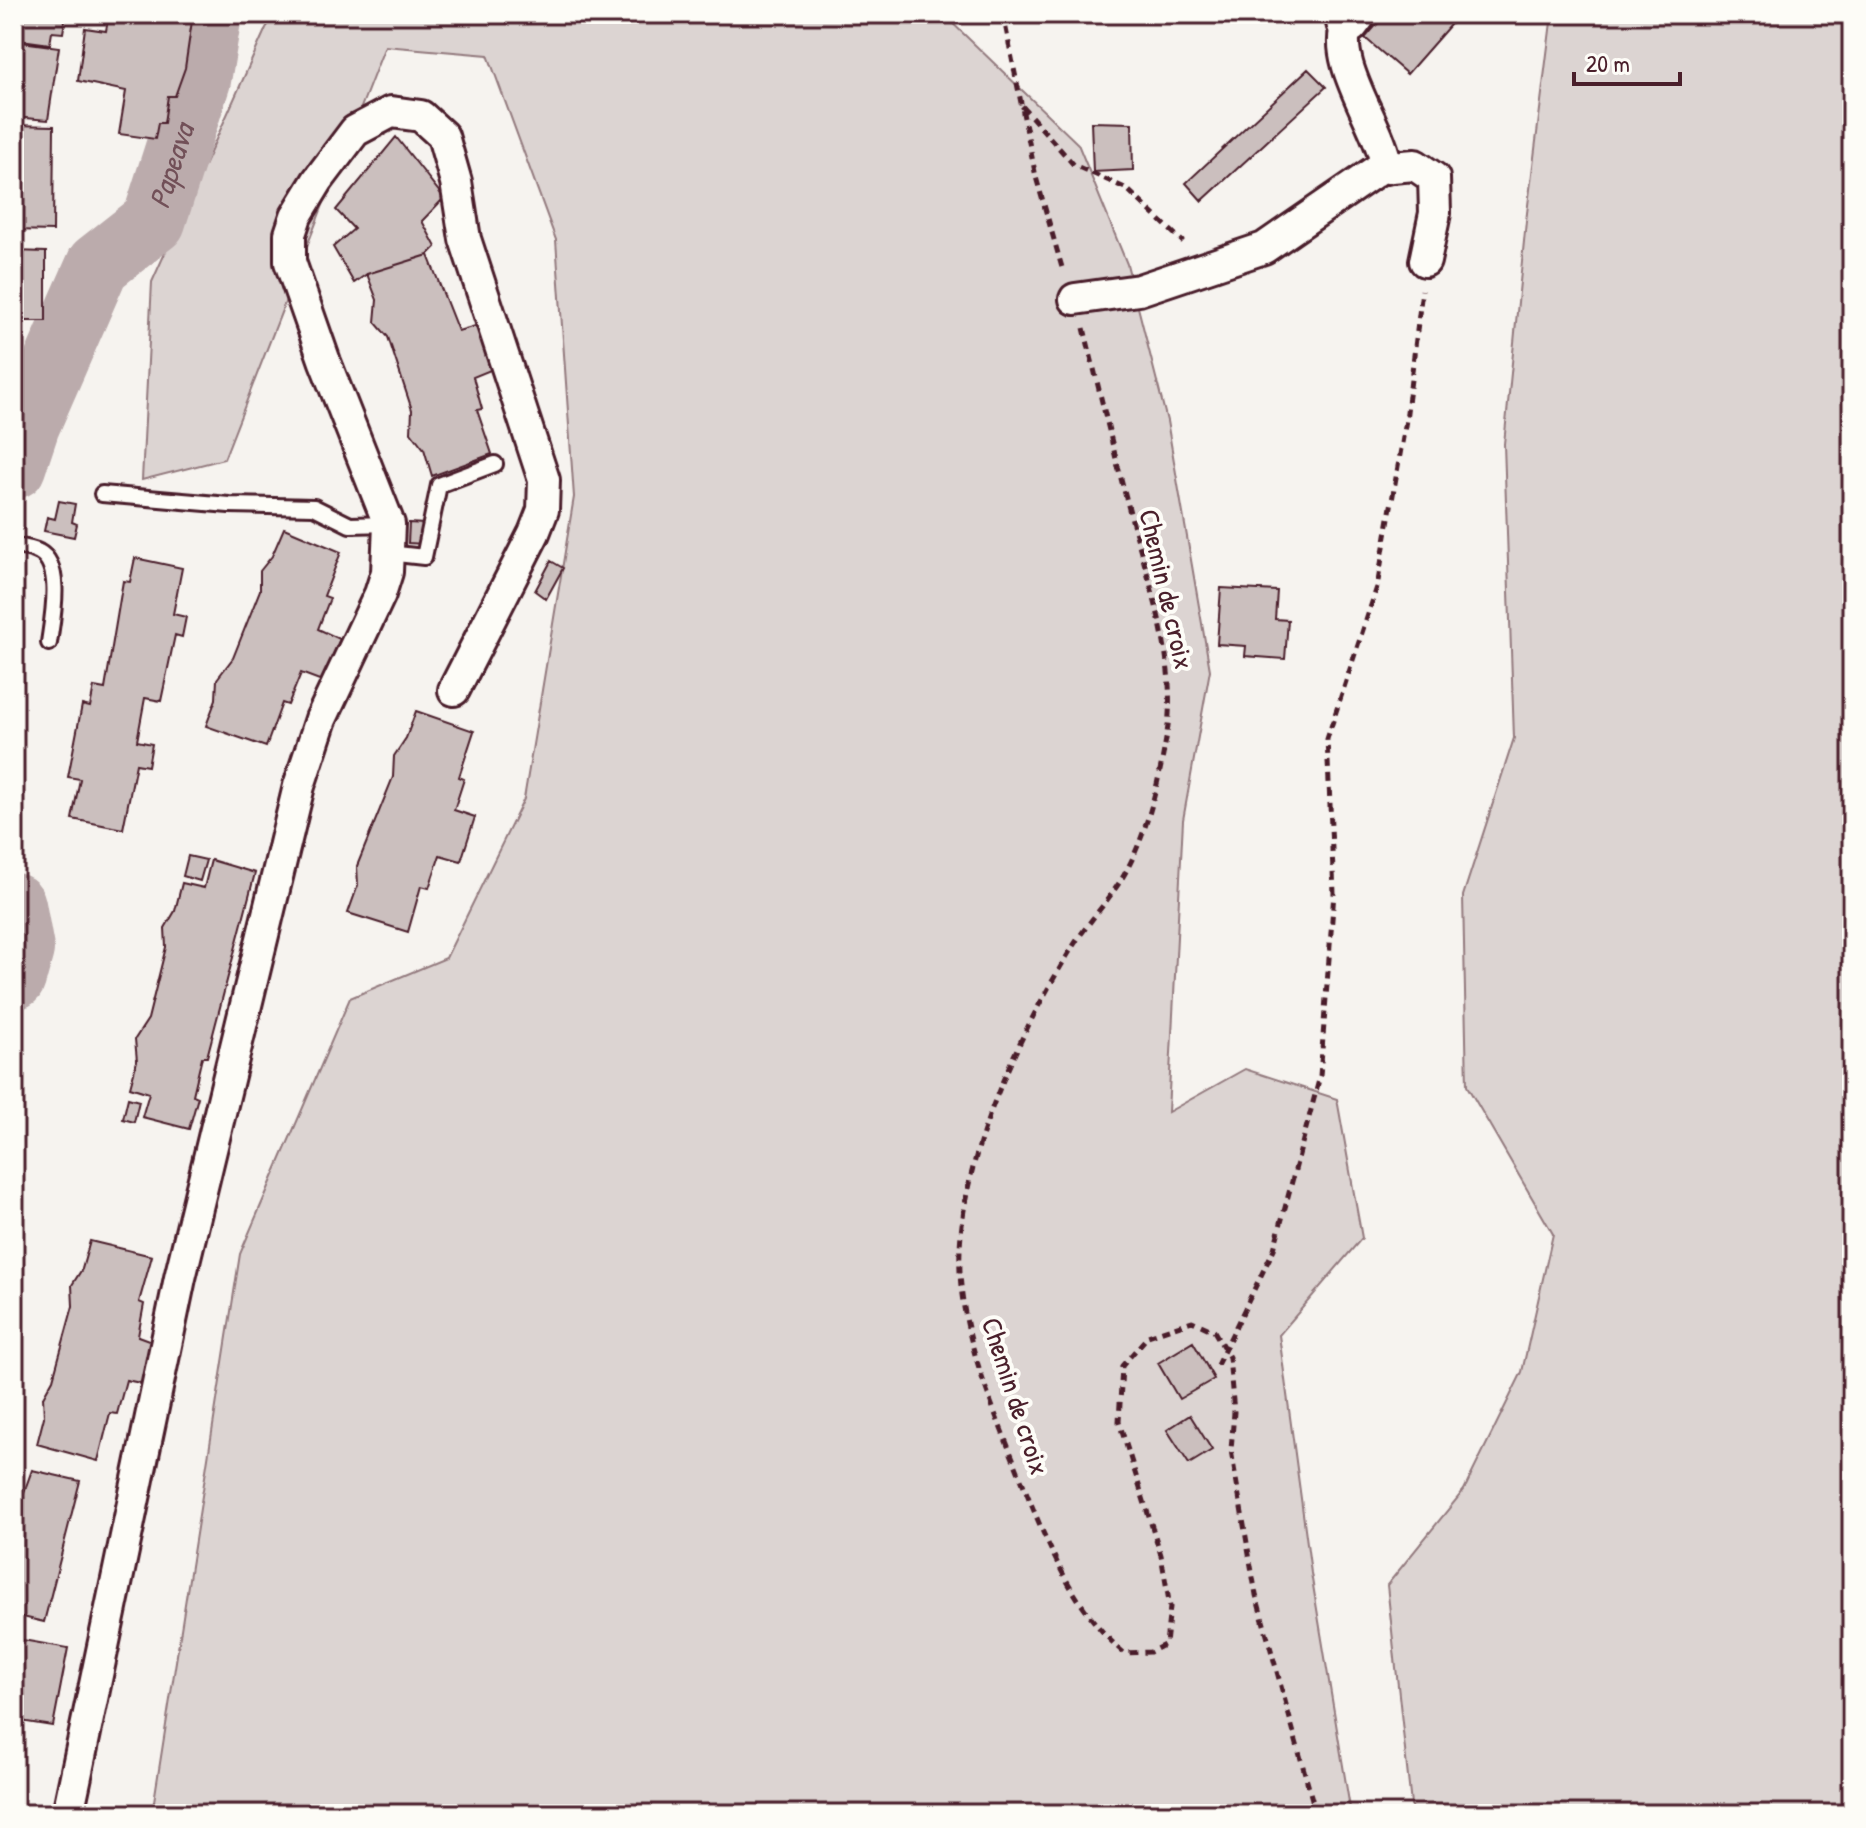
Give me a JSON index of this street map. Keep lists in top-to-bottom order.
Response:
{
  "streets": {
    "path": ["Chemin de croix"]
  },
  "water": ["Papeava"],
  "scale_bar": "20 m"
}
